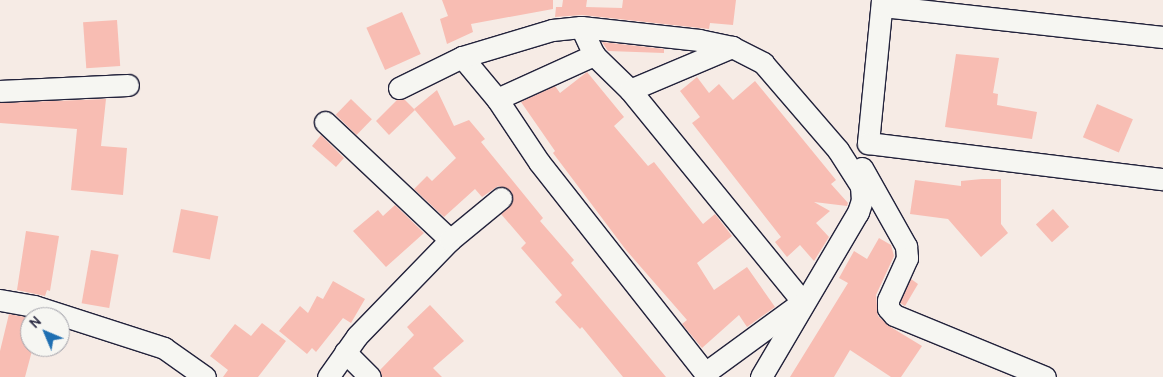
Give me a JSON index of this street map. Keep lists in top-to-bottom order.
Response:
{
  "north": "top left"
}
